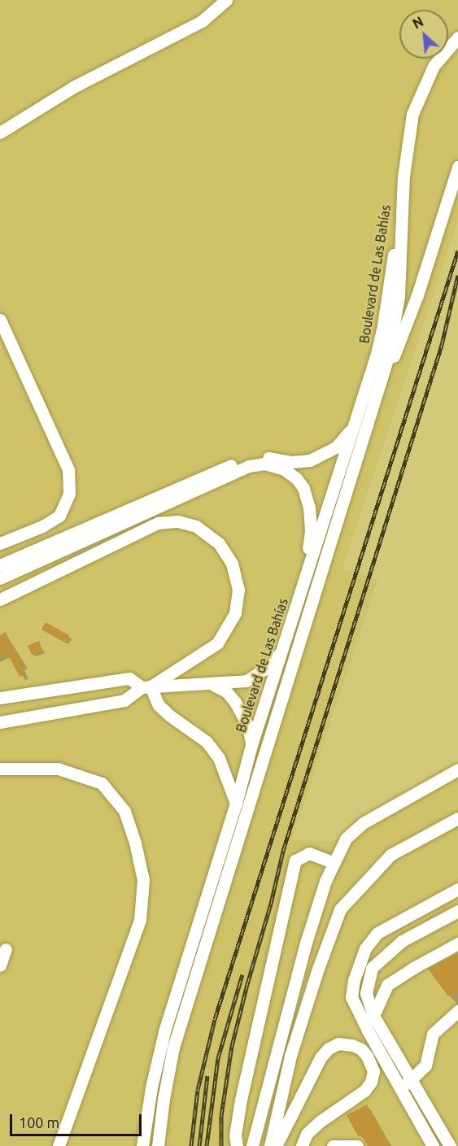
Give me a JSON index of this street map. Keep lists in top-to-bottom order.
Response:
{
  "streets": {
    "street": ["Boulevard de Las Bahías"]
  },
  "scale_bar": "100 m",
  "north": "top left"
}
